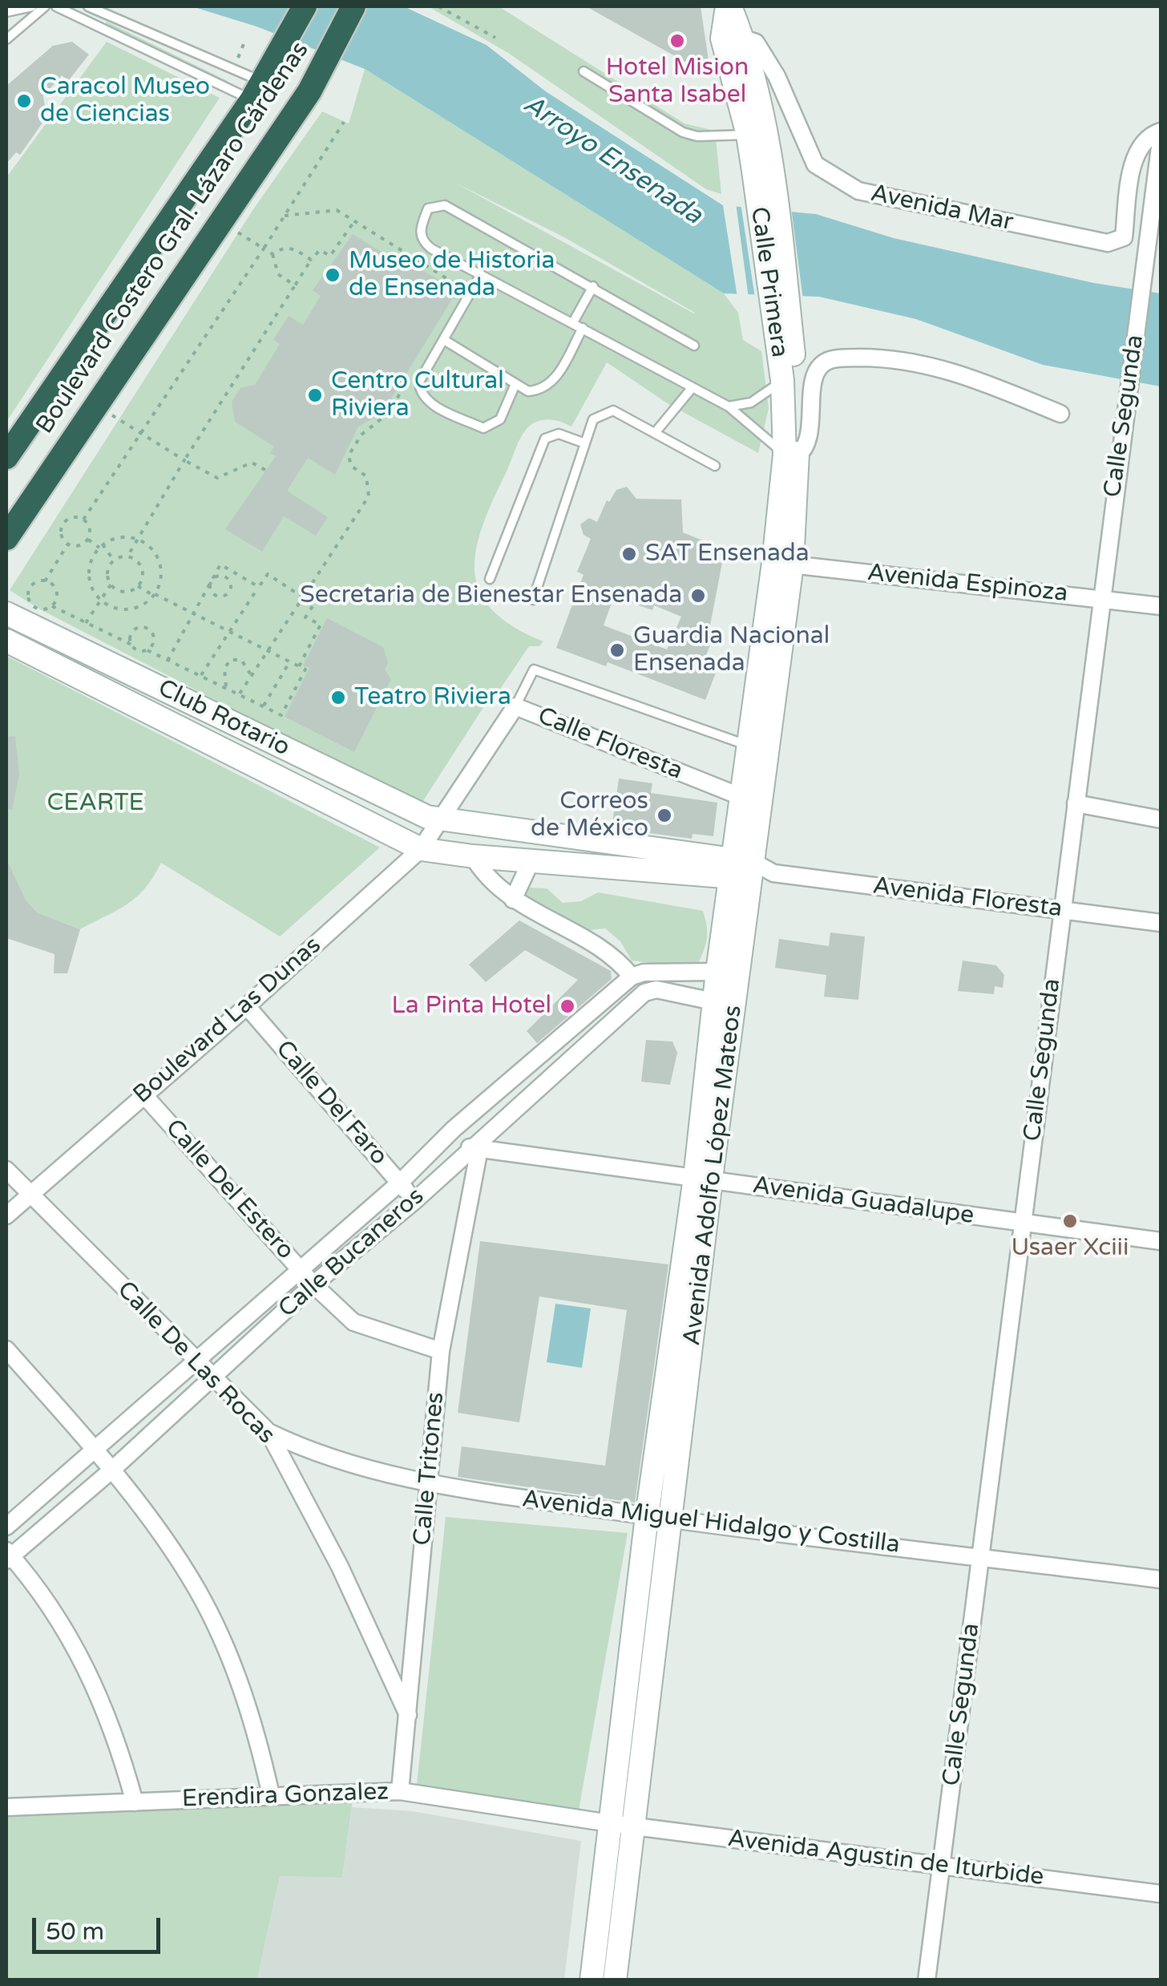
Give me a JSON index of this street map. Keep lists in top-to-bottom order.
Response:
{
  "streets": {
    "highway": ["Boulevard Costero Gral. Lázaro Cárdenas"],
    "main road": [
      "Calle Primera",
      "Club Rotario",
      "Avenida Floresta",
      "Avenida Adolfo López Mateos"
    ],
    "street": [
      "Avenida Mar",
      "Calle Segunda",
      "Avenida Espinoza",
      "Calle Floresta",
      "Boulevard Las Dunas",
      "Calle Del Faro",
      "Calle Del Estero",
      "Avenida Guadalupe",
      "Calle Bucaneros",
      "Calle De Las Rocas",
      "Calle Tritones",
      "Avenida Miguel Hidalgo y Costilla",
      "Erendira Gonzalez",
      "Avenida Agustin de Iturbide"
    ]
  },
  "crossings": [
    ["Avenida Mar", "Calle Primera"],
    ["Calle Primera", "Avenida Espinoza"],
    ["Calle Primera", "Avenida Adolfo López Mateos"],
    ["Calle Segunda", "Avenida Espinoza"],
    ["Calle Segunda", "Avenida Floresta"],
    ["Calle Segunda", "Avenida Guadalupe"],
    ["Calle Segunda", "Avenida Miguel Hidalgo y Costilla"],
    ["Calle Segunda", "Avenida Agustin de Iturbide"],
    ["Avenida Espinoza", "Avenida Adolfo López Mateos"],
    ["Club Rotario", "Calle Floresta"],
    ["Club Rotario", "Avenida Floresta"],
    ["Club Rotario", "Boulevard Las Dunas"],
    ["Calle Floresta", "Avenida Floresta"],
    ["Calle Floresta", "Boulevard Las Dunas"],
    ["Calle Floresta", "Avenida Adolfo López Mateos"],
    ["Avenida Floresta", "Boulevard Las Dunas"],
    ["Avenida Floresta", "Avenida Adolfo López Mateos"],
    ["Boulevard Las Dunas", "Calle Del Faro"],
    ["Boulevard Las Dunas", "Calle Del Estero"],
    ["Boulevard Las Dunas", "Calle De Las Rocas"],
    ["Calle Del Faro", "Calle Bucaneros"],
    ["Avenida Adolfo López Mateos", "Avenida Guadalupe"],
    ["Avenida Adolfo López Mateos", "Calle Bucaneros"],
    ["Avenida Adolfo López Mateos", "Avenida Miguel Hidalgo y Costilla"],
    ["Avenida Adolfo López Mateos", "Erendira Gonzalez"],
    ["Avenida Adolfo López Mateos", "Avenida Agustin de Iturbide"],
    ["Calle Del Estero", "Calle Bucaneros"],
    ["Calle Del Estero", "Calle Tritones"],
    ["Avenida Guadalupe", "Calle Bucaneros"],
    ["Avenida Guadalupe", "Calle Tritones"],
    ["Calle Bucaneros", "Calle De Las Rocas"],
    ["Calle Bucaneros", "Calle Tritones"],
    ["Calle De Las Rocas", "Calle Tritones"],
    ["Calle De Las Rocas", "Avenida Miguel Hidalgo y Costilla"],
    ["Calle Tritones", "Avenida Miguel Hidalgo y Costilla"],
    ["Calle Tritones", "Erendira Gonzalez"],
    ["Erendira Gonzalez", "Avenida Agustin de Iturbide"]
  ],
  "water": ["Arroyo Ensenada"],
  "parks": ["CEARTE"],
  "places": [
    "Hotel Mision Santa Isabel",
    "Caracol Museo de Ciencias",
    "Museo de Historia de Ensenada",
    "Centro Cultural Riviera",
    "SAT Ensenada",
    "Secretaria de Bienestar Ensenada",
    "Guardia Nacional Ensenada",
    "Teatro Riviera",
    "Correos de México",
    "La Pinta Hotel",
    "Usaer Xciii"
  ],
  "scale_bar": "50 m"
}
